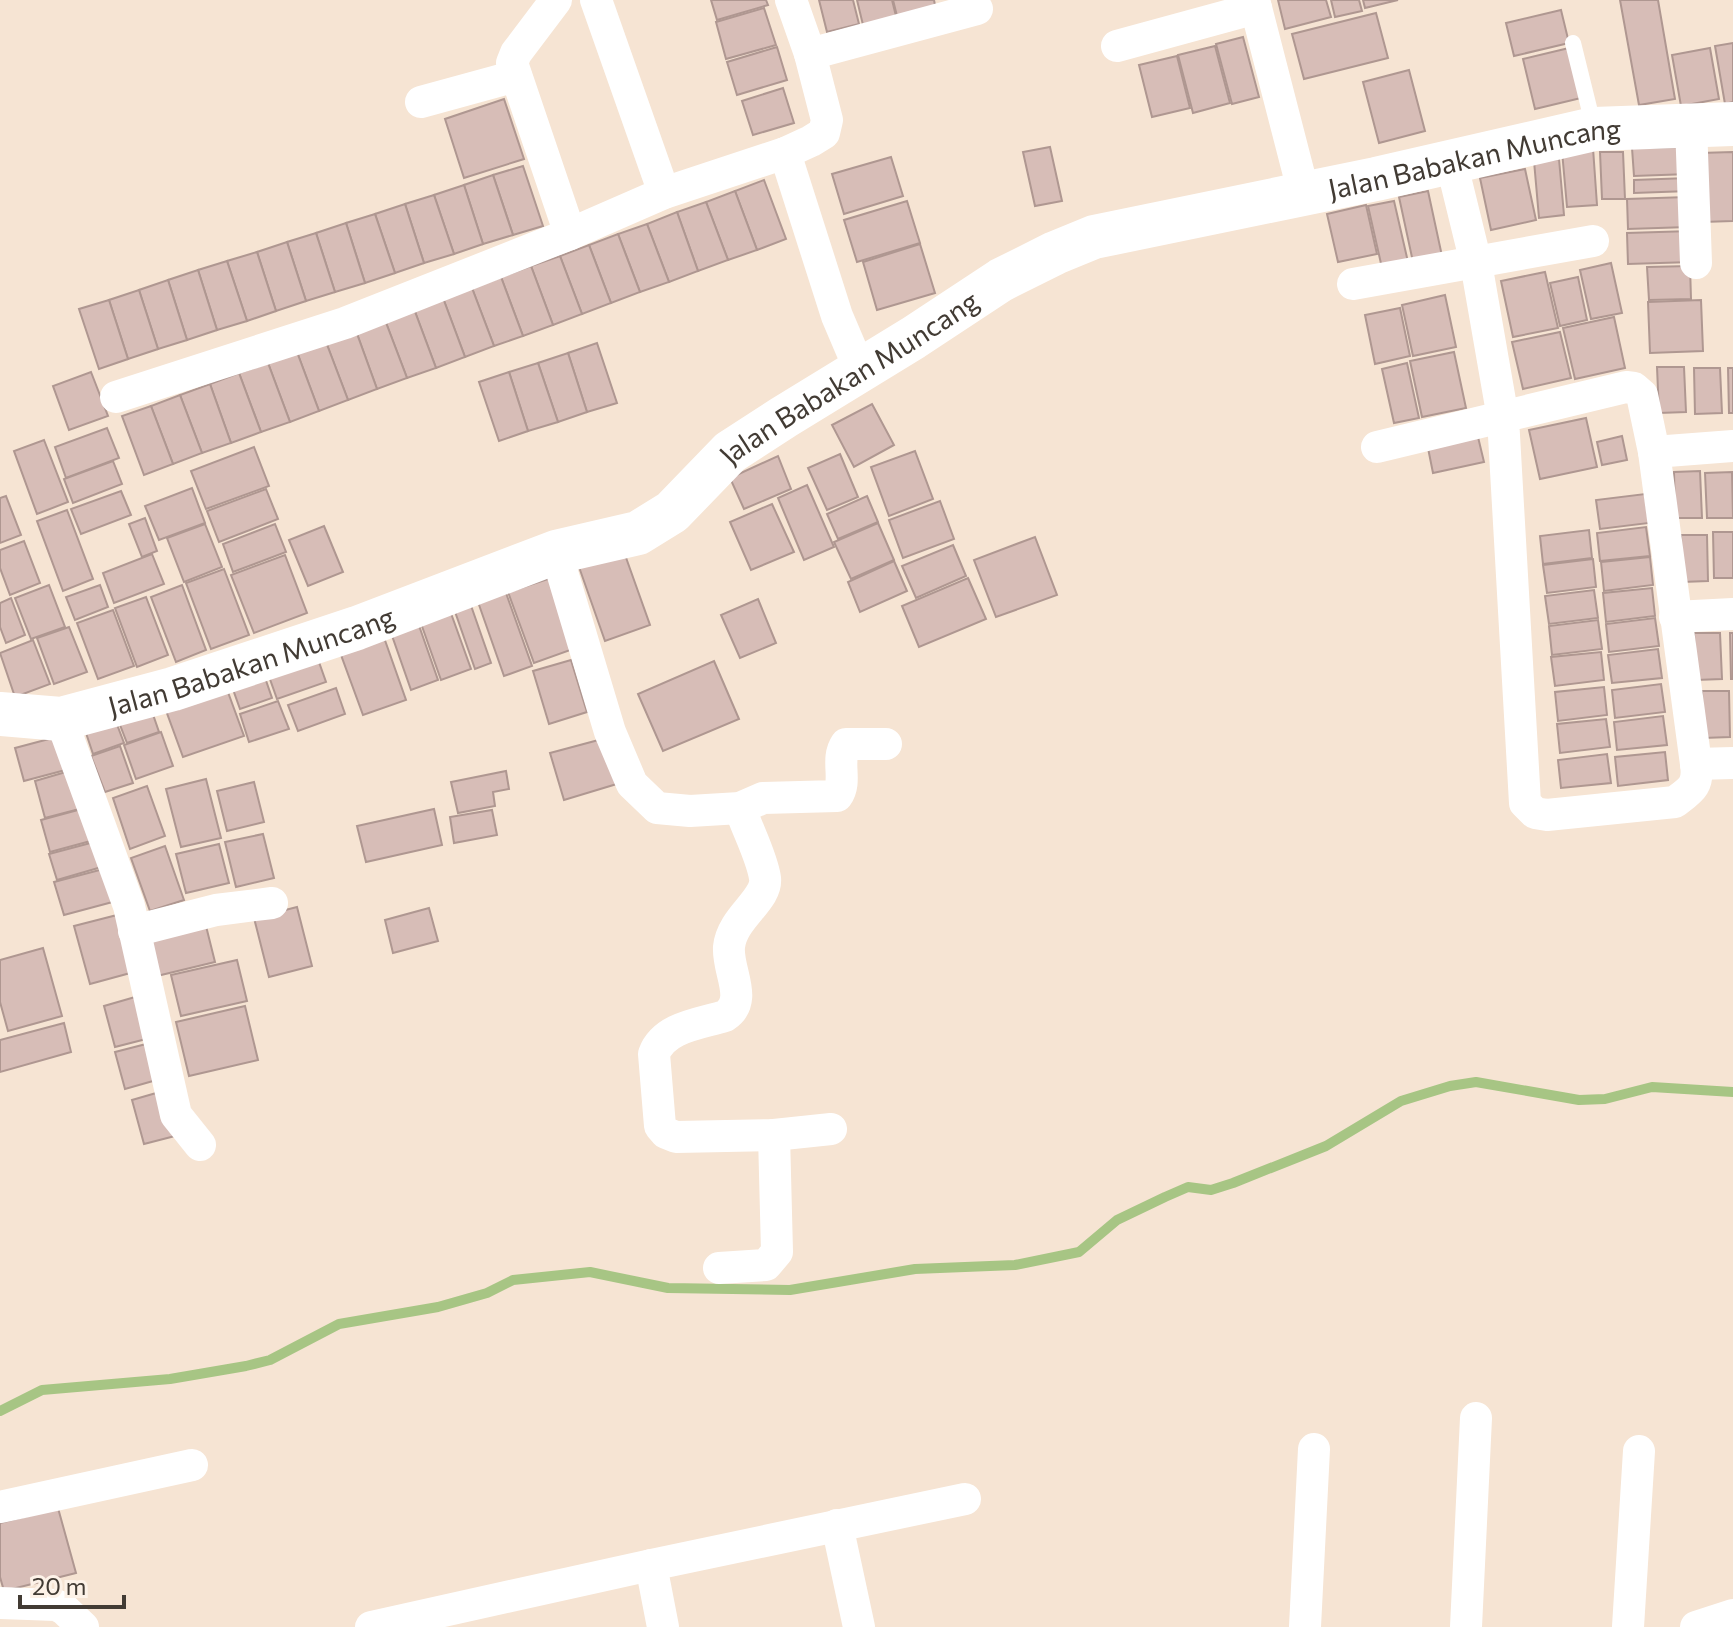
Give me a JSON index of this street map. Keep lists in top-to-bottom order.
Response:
{
  "streets": {
    "street": ["Jalan Babakan Muncang"]
  },
  "scale_bar": "20 m"
}
